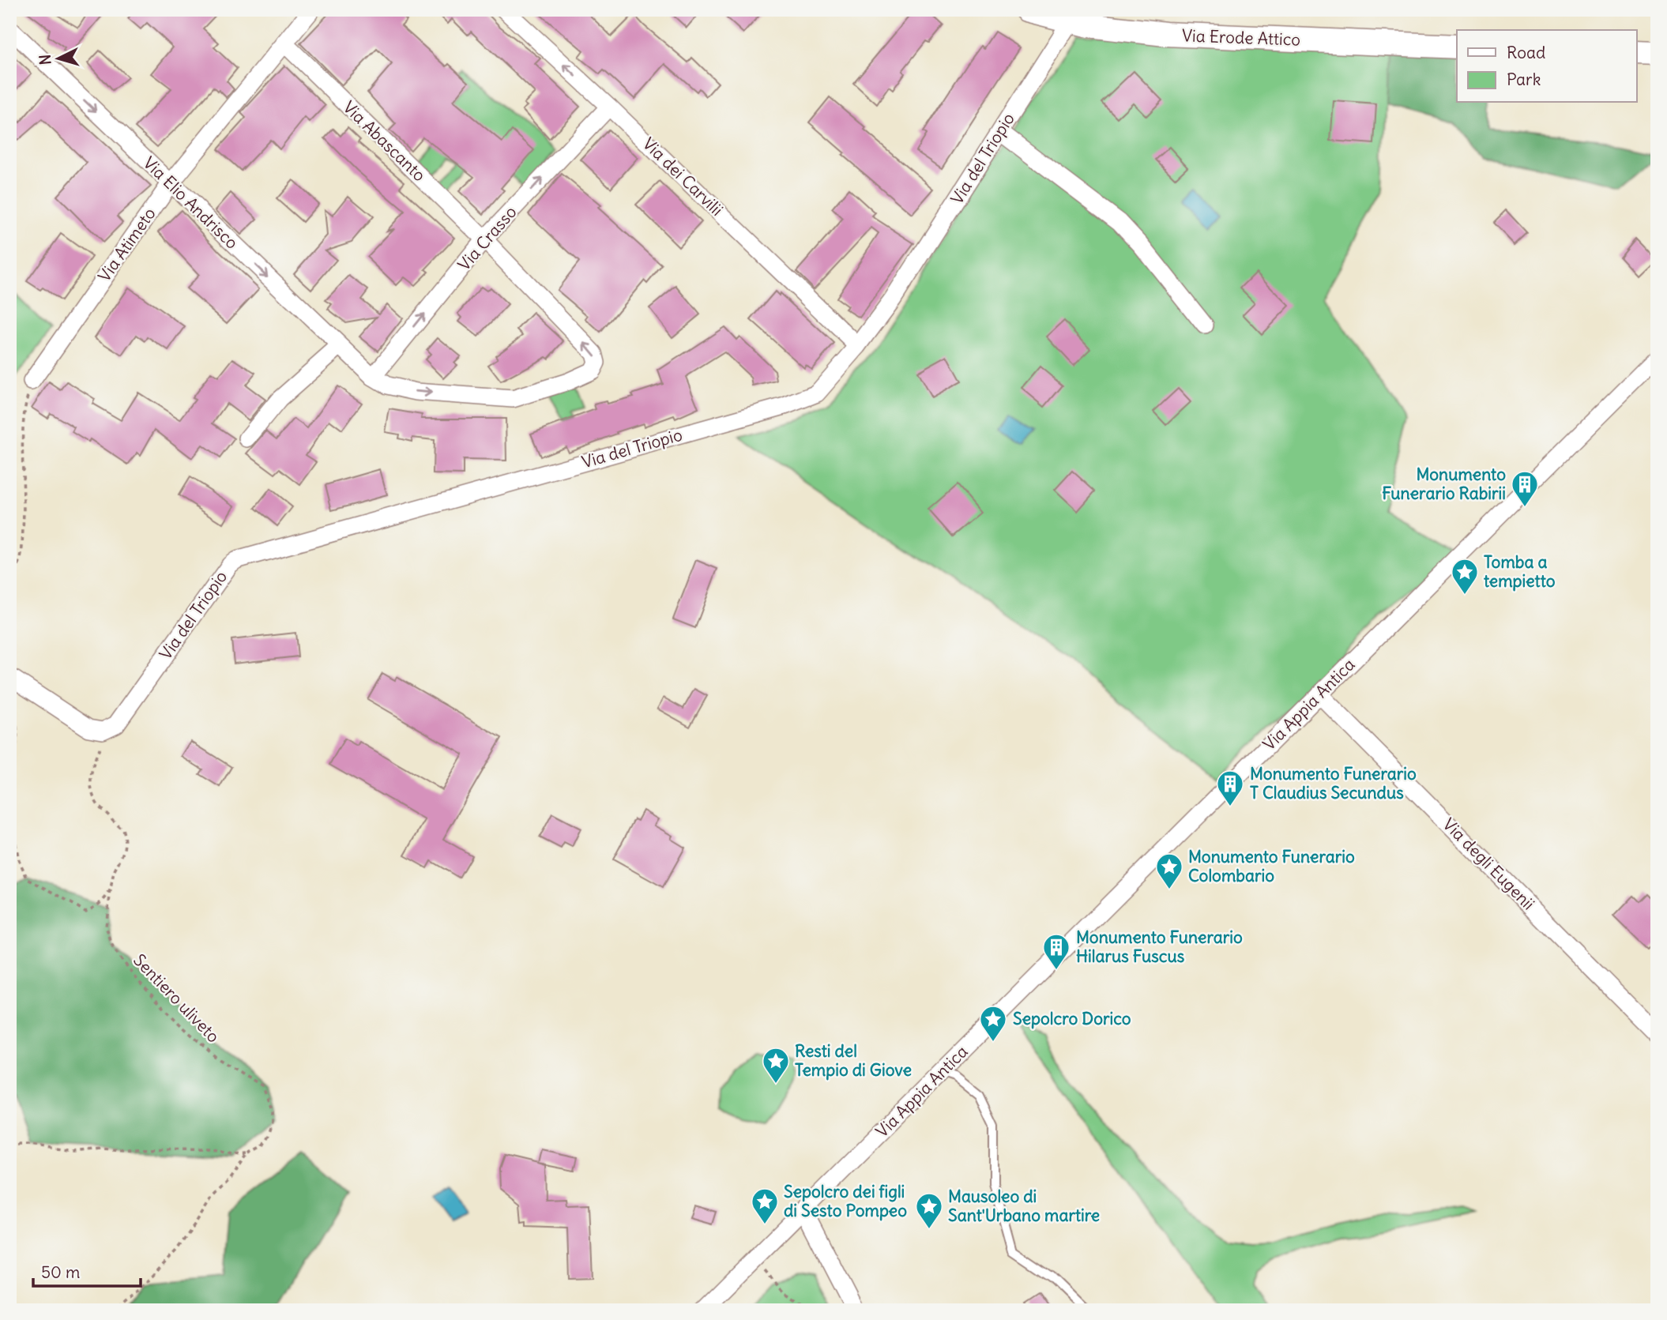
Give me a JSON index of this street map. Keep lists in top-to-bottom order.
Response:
{
  "streets": {
    "main road": ["Via Erode Attico"],
    "street": [
      "Via Abascanto",
      "Via del Triopio",
      "Via dei Carvilii",
      "Via Elio Andrisco",
      "Via Crasso",
      "Via Atimeto",
      "Via Appia Antica",
      "Via degli Eugenii"
    ],
    "path": ["Sentiero uliveto"]
  },
  "crossings": [
    ["Via Erode Attico", "Via del Triopio"],
    ["Via Abascanto", "Via Elio Andrisco"],
    ["Via Abascanto", "Via Crasso"],
    ["Via Abascanto", "Via Atimeto"],
    ["Via del Triopio", "Via dei Carvilii"],
    ["Via del Triopio", "Sentiero uliveto"],
    ["Via dei Carvilii", "Via Crasso"],
    ["Via Elio Andrisco", "Via Crasso"],
    ["Via Elio Andrisco", "Via Atimeto"],
    ["Via Appia Antica", "Via degli Eugenii"]
  ],
  "one_way": ["Via Elio Andrisco", "Via Crasso"],
  "places": {
    "building": ["Monumento Funerario Rabirii", "Monumento Funerario T Claudius Secundus", "Monumento Funerario Hilarus Fuscus"],
    "place": [
      "Tomba a tempietto",
      "Monumento Funerario Colombario",
      "Sepolcro Dorico",
      "Resti del Tempio di Giove",
      "Sepolcro dei figli di Sesto Pompeo",
      "Mausoleo di Sant'Urbano martire"
    ]
  },
  "legend": ["Road", "Park"],
  "scale_bar": "50 m",
  "north": "left"
}
